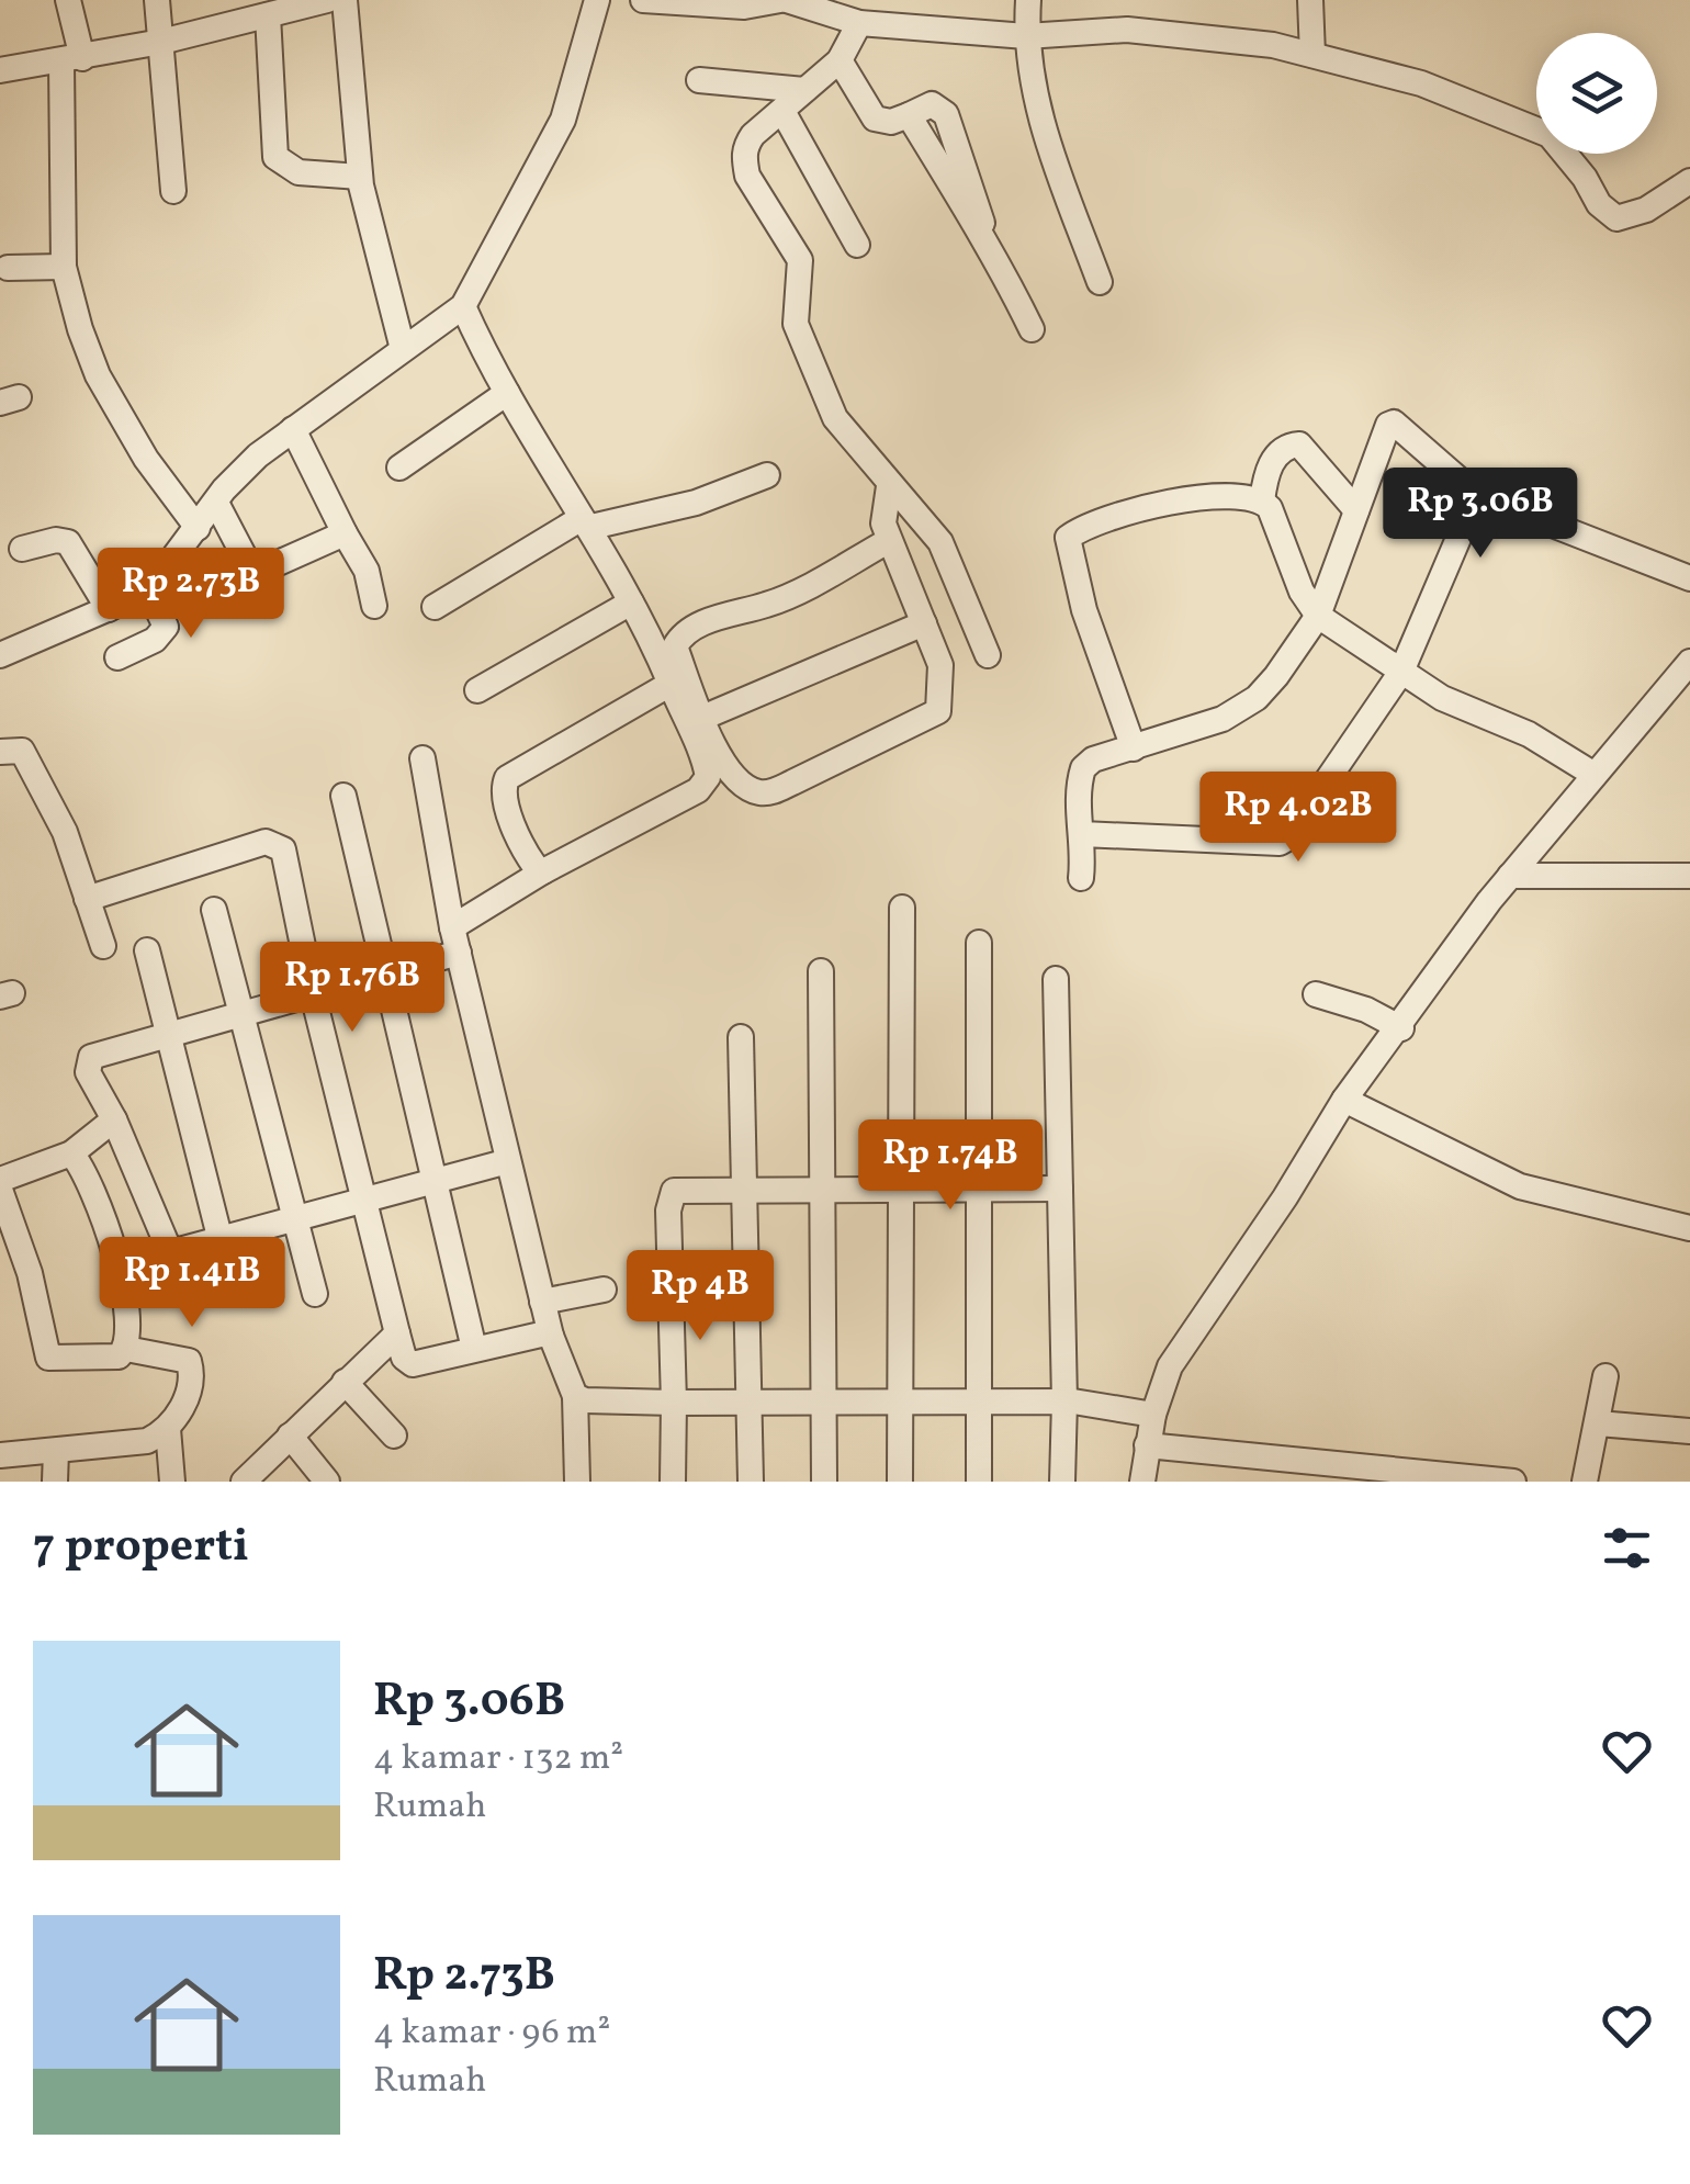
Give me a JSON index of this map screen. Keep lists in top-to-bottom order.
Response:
{
  "page": {
    "price": [
      "Rp 3.06B",
      "Rp 2.73B",
      "Rp 4.02B",
      "Rp 1.76B",
      "Rp 1.74B",
      "Rp 1.41B",
      "Rp 4B"
    ],
    "heading": "7 properti",
    "list": [
      {
        "name": "Rp 3.06B",
        "note": "4 kamar · 132 m² · Rumah"
      },
      {
        "name": "Rp 2.73B",
        "note": "4 kamar · 96 m² · Rumah"
      }
    ]
  }
}
